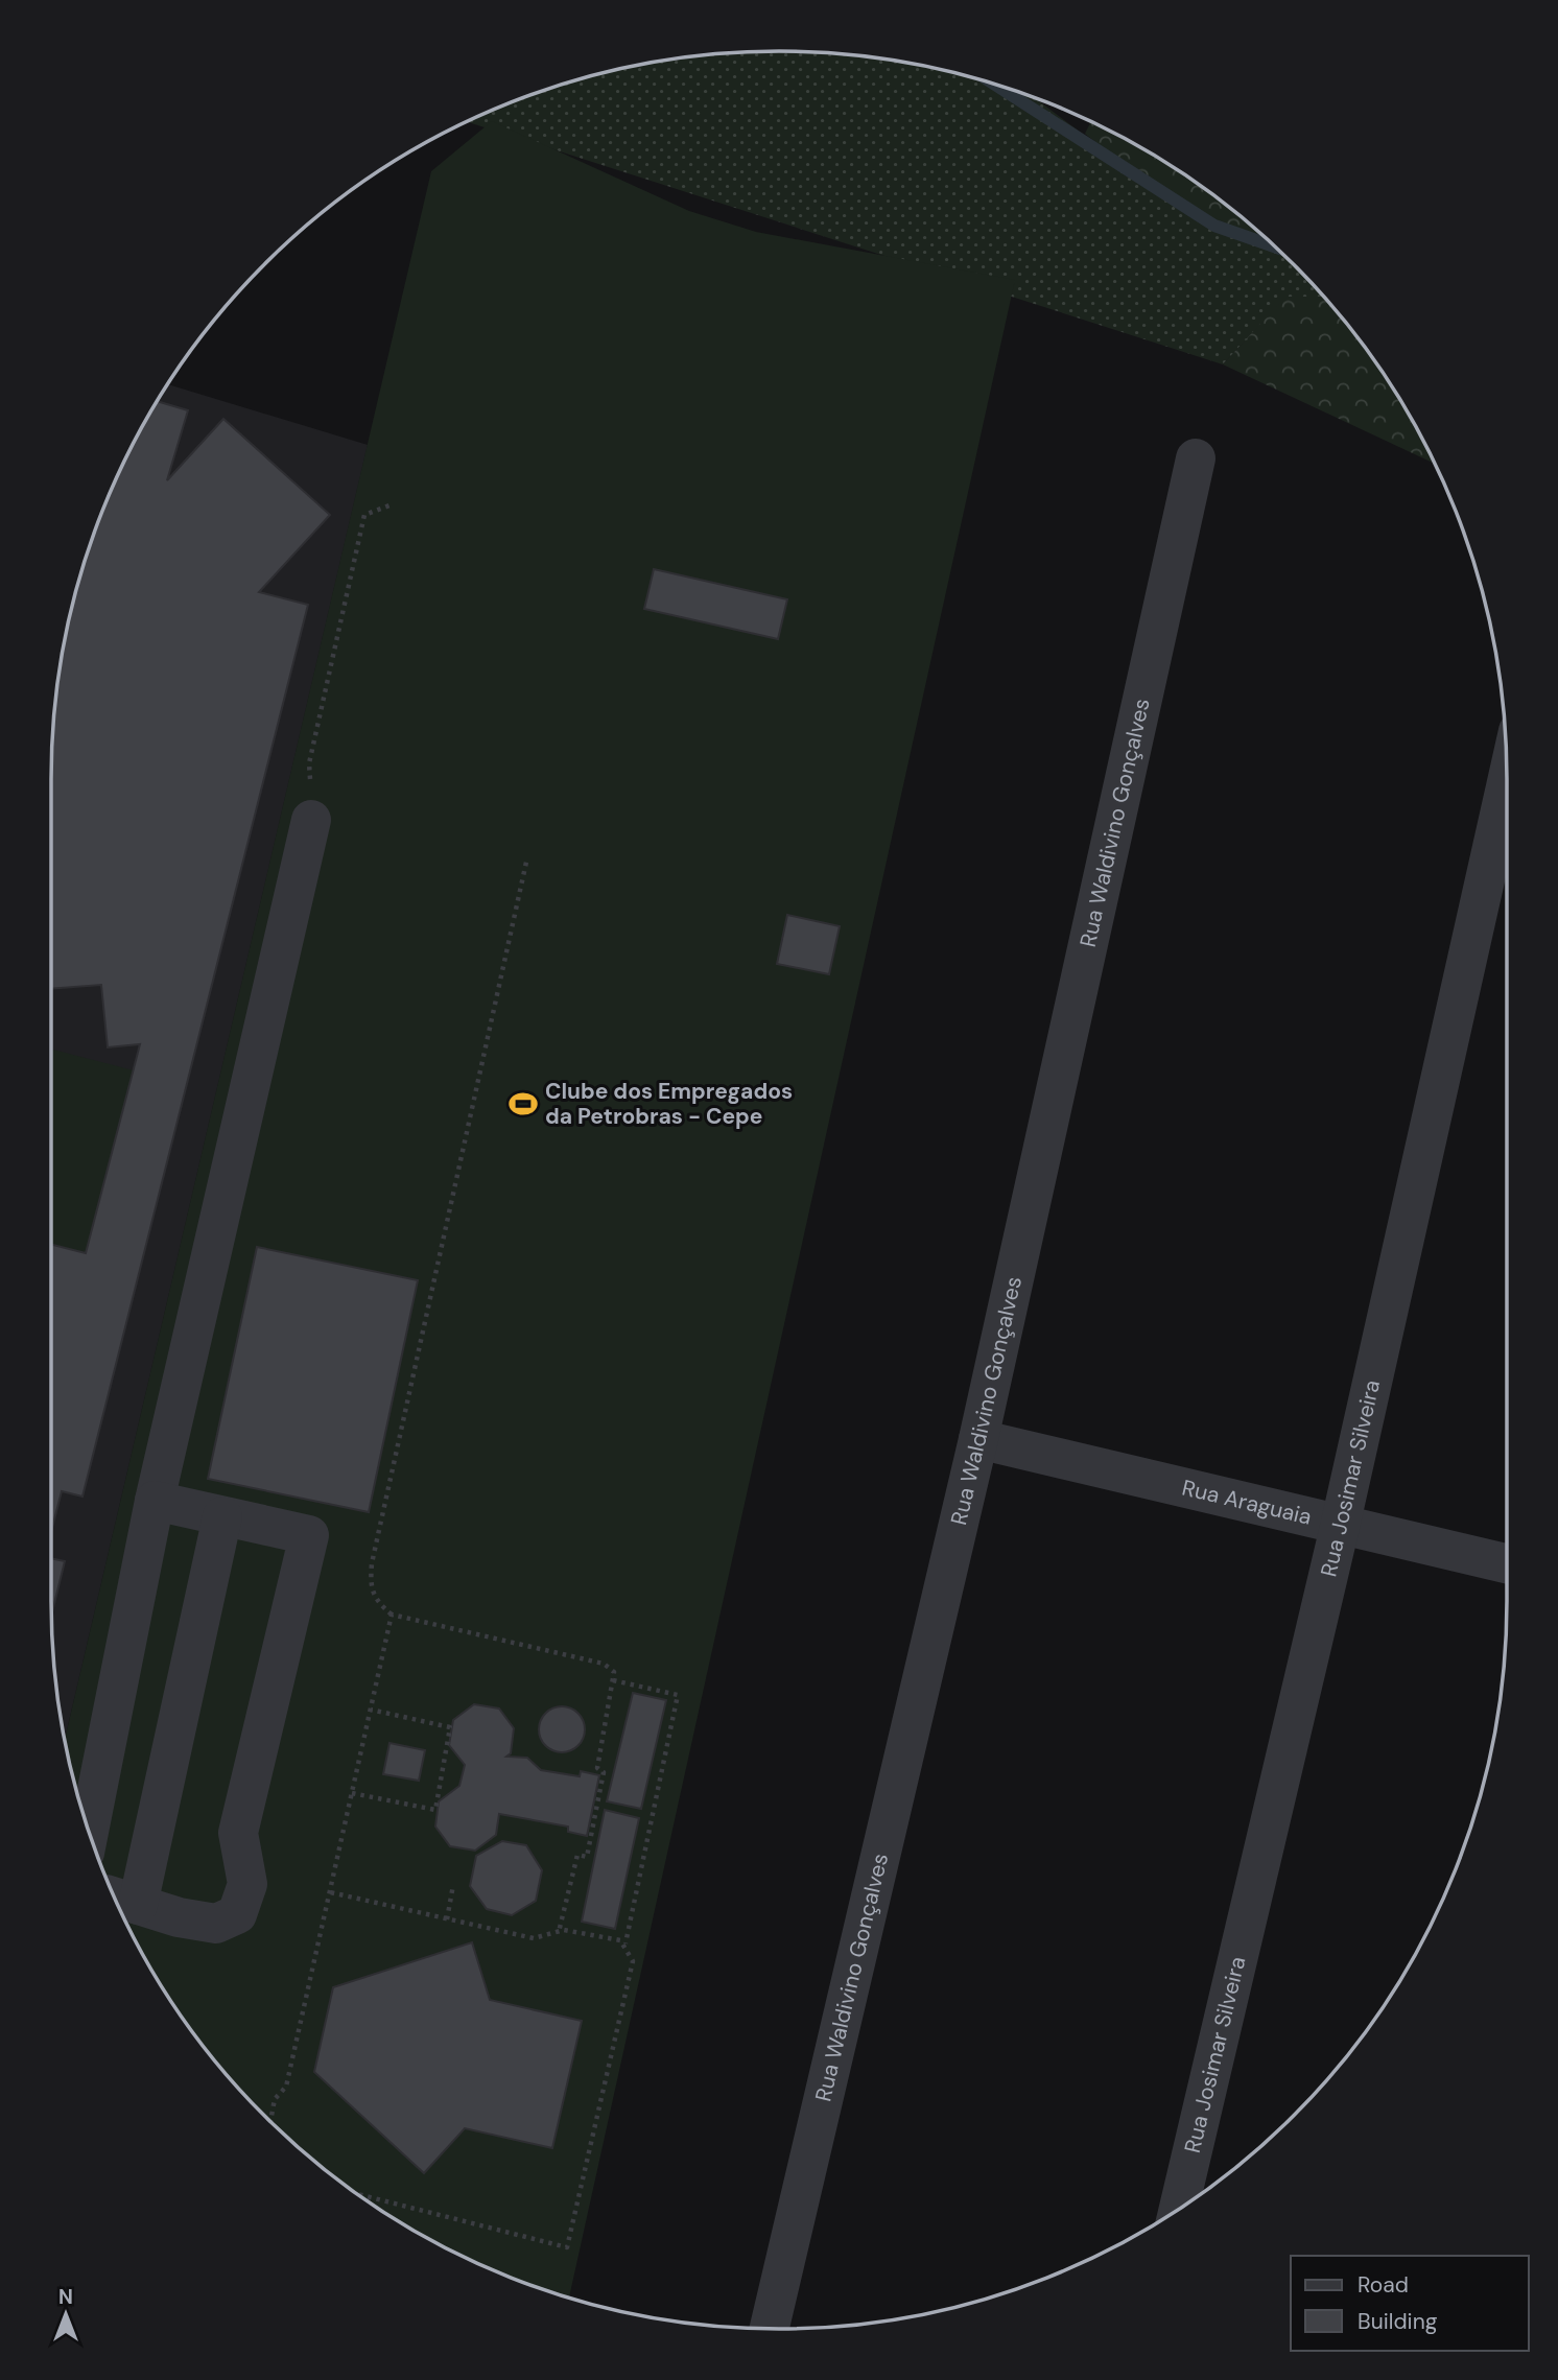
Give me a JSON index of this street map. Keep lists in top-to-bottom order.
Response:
{
  "streets": {
    "street": ["Rua Waldivino Gonçalves", "Rua Josimar Silveira", "Rua Araguaia"]
  },
  "crossings": [
    ["Rua Waldivino Gonçalves", "Rua Araguaia"],
    ["Rua Josimar Silveira", "Rua Araguaia"]
  ],
  "places": {
    "sports": ["Clube dos Empregados da Petrobras - Cepe"]
  },
  "legend": ["Road", "Building"],
  "north": "top"
}
